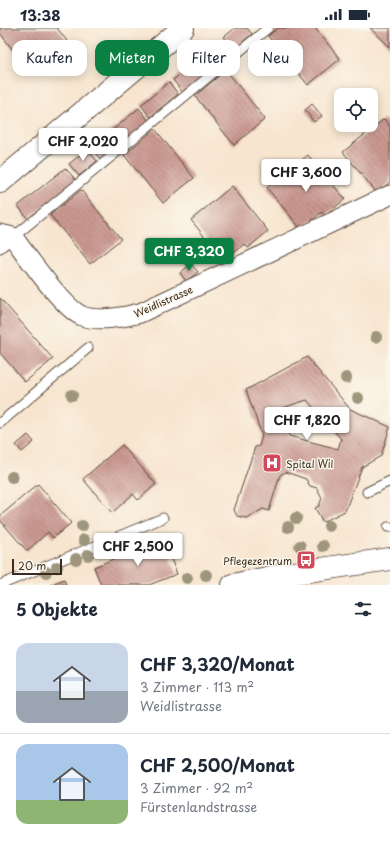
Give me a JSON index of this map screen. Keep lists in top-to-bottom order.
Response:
{
  "streets": {
    "street": ["Weidlistrasse"]
  },
  "places": {
    "hospital": ["Spital Wil"],
    "bus stop": ["Pflegezentrum"]
  },
  "scale_bar": "20 m",
  "page": {
    "status": "13:38",
    "chip": [
      "Kaufen",
      "Mieten",
      "Filter",
      "Neu"
    ],
    "price": [
      "CHF 2,020",
      "CHF 3,600",
      "CHF 3,320",
      "CHF 1,820",
      "CHF 2,500"
    ],
    "scale": "20 m",
    "heading": "5 Objekte",
    "list": [
      {
        "name": "CHF 3,320/Monat",
        "note": "3 Zimmer · 113 m² · Weidlistrasse"
      },
      {
        "name": "CHF 2,500/Monat",
        "note": "3 Zimmer · 92 m² · Fürstenlandstrasse"
      }
    ]
  }
}
